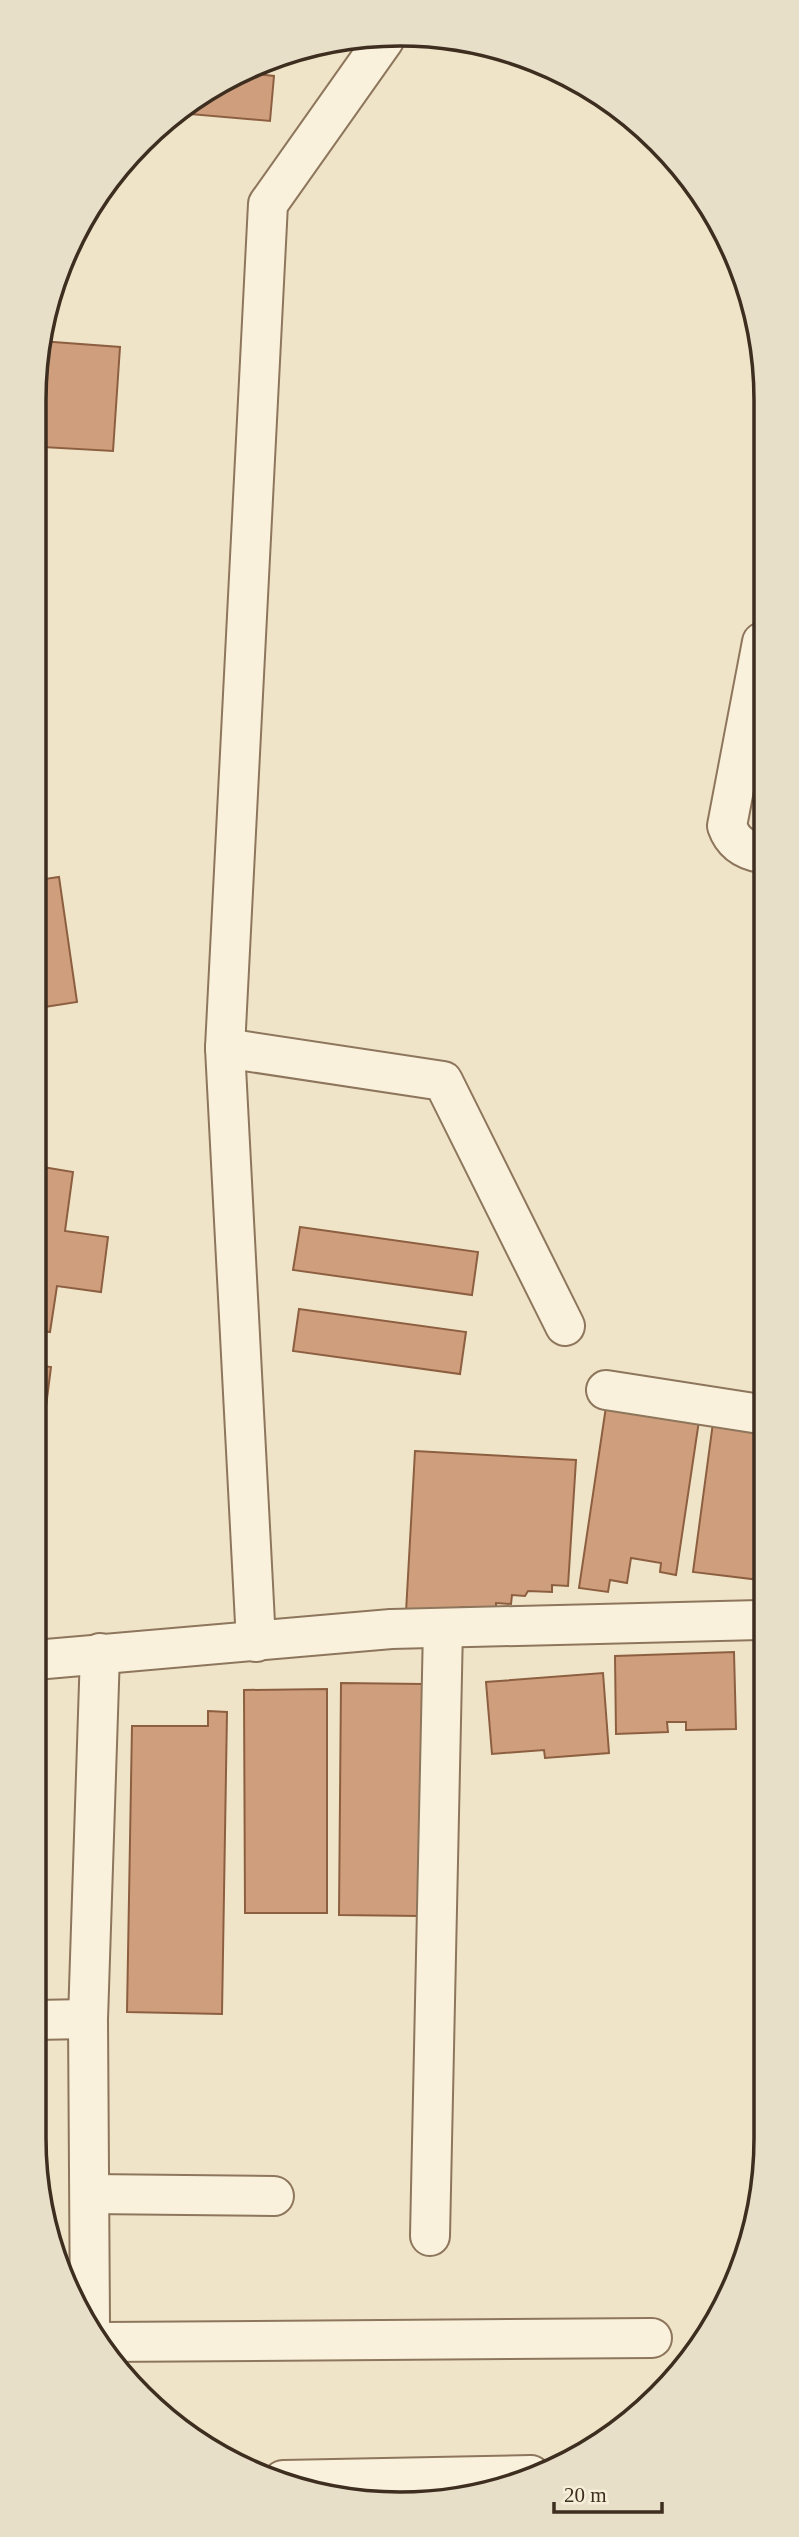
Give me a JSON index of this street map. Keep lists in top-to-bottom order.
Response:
{
  "scale_bar": "20 m"
}
